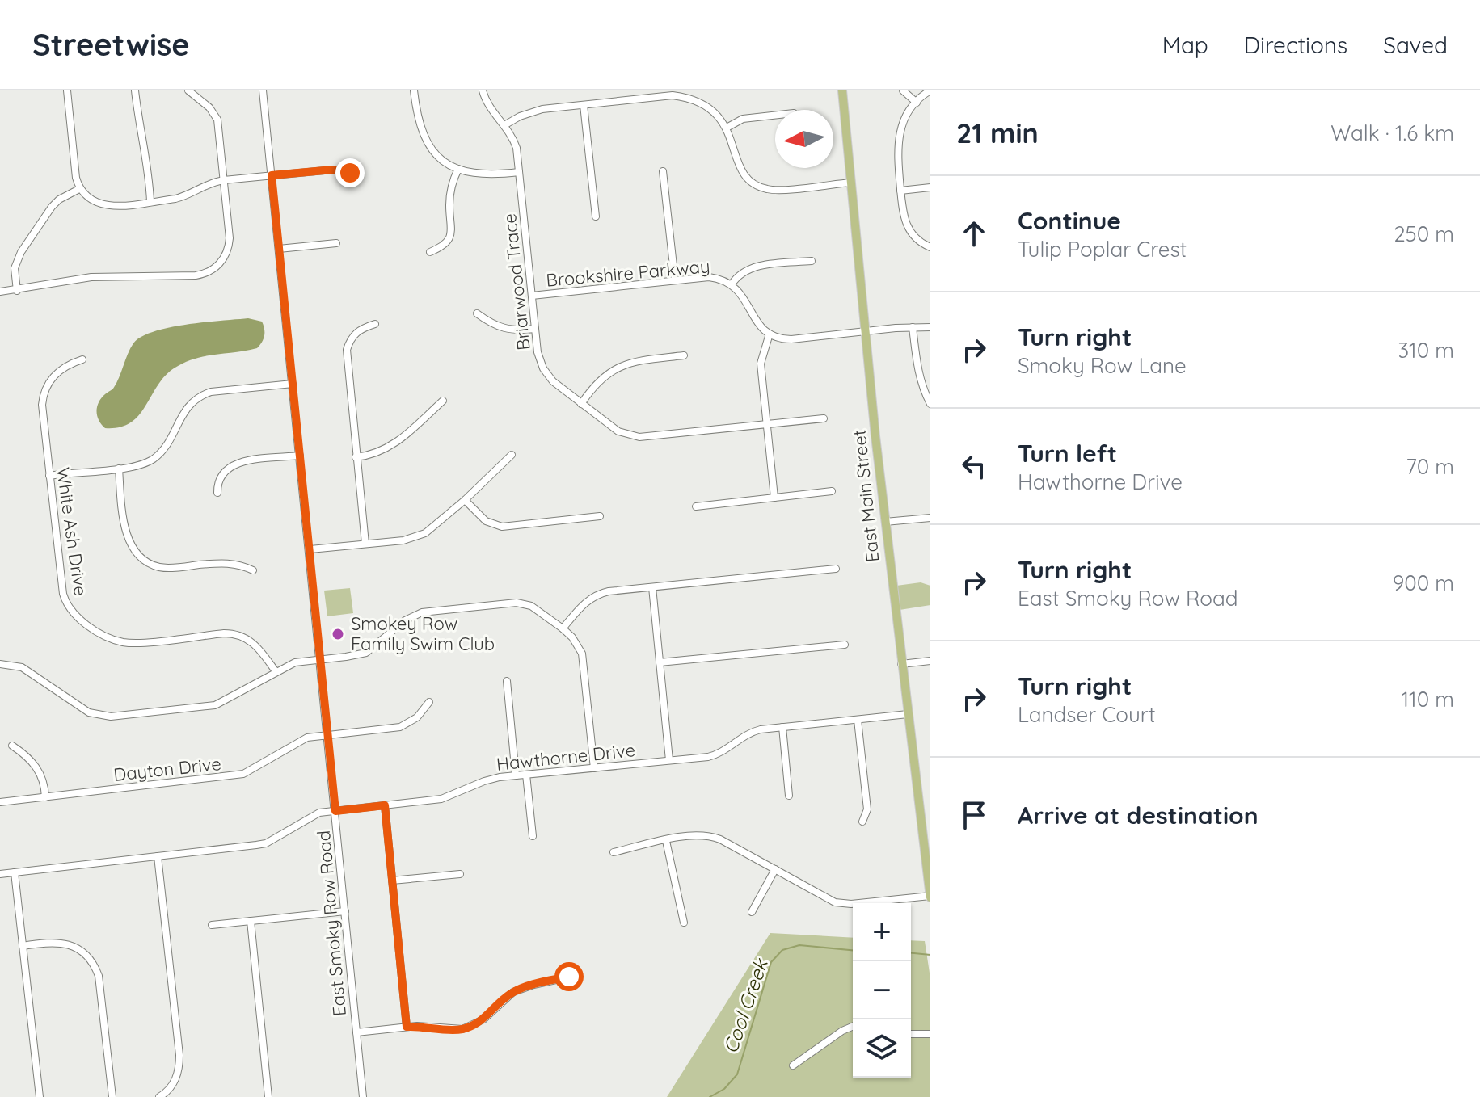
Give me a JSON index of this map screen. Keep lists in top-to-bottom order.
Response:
{
  "streets": {
    "main road": ["East Main Street"],
    "street": [
      "Brookshire Parkway",
      "Briarwood Trace",
      "White Ash Drive",
      "Hawthorne Drive",
      "Dayton Drive",
      "East Smoky Row Road"
    ]
  },
  "crossings": [
    ["Brookshire Parkway", "Briarwood Trace"],
    ["East Main Street", "Hawthorne Drive"],
    ["Hawthorne Drive", "East Smoky Row Road"],
    ["Dayton Drive", "East Smoky Row Road"]
  ],
  "water": ["Cool Creek"],
  "places": ["Smokey Row Family Swim Club"],
  "north": "left",
  "page": {
    "header": "Streetwise",
    "nav": ["Map", "Directions", "Saved"],
    "heading": ["21 min", "Walk · 1.6 km"],
    "list": [
      ["Continue", "Tulip Poplar Crest", "250 m"],
      ["Turn right", "Smoky Row Lane", "310 m"],
      ["Turn left", "Hawthorne Drive", "70 m"],
      ["Turn right", "East Smoky Row Road", "900 m"],
      ["Turn right", "Landser Court", "110 m"],
      "Arrive at destination"
    ],
    "map_buttons": ["+", "−"]
  }
}
